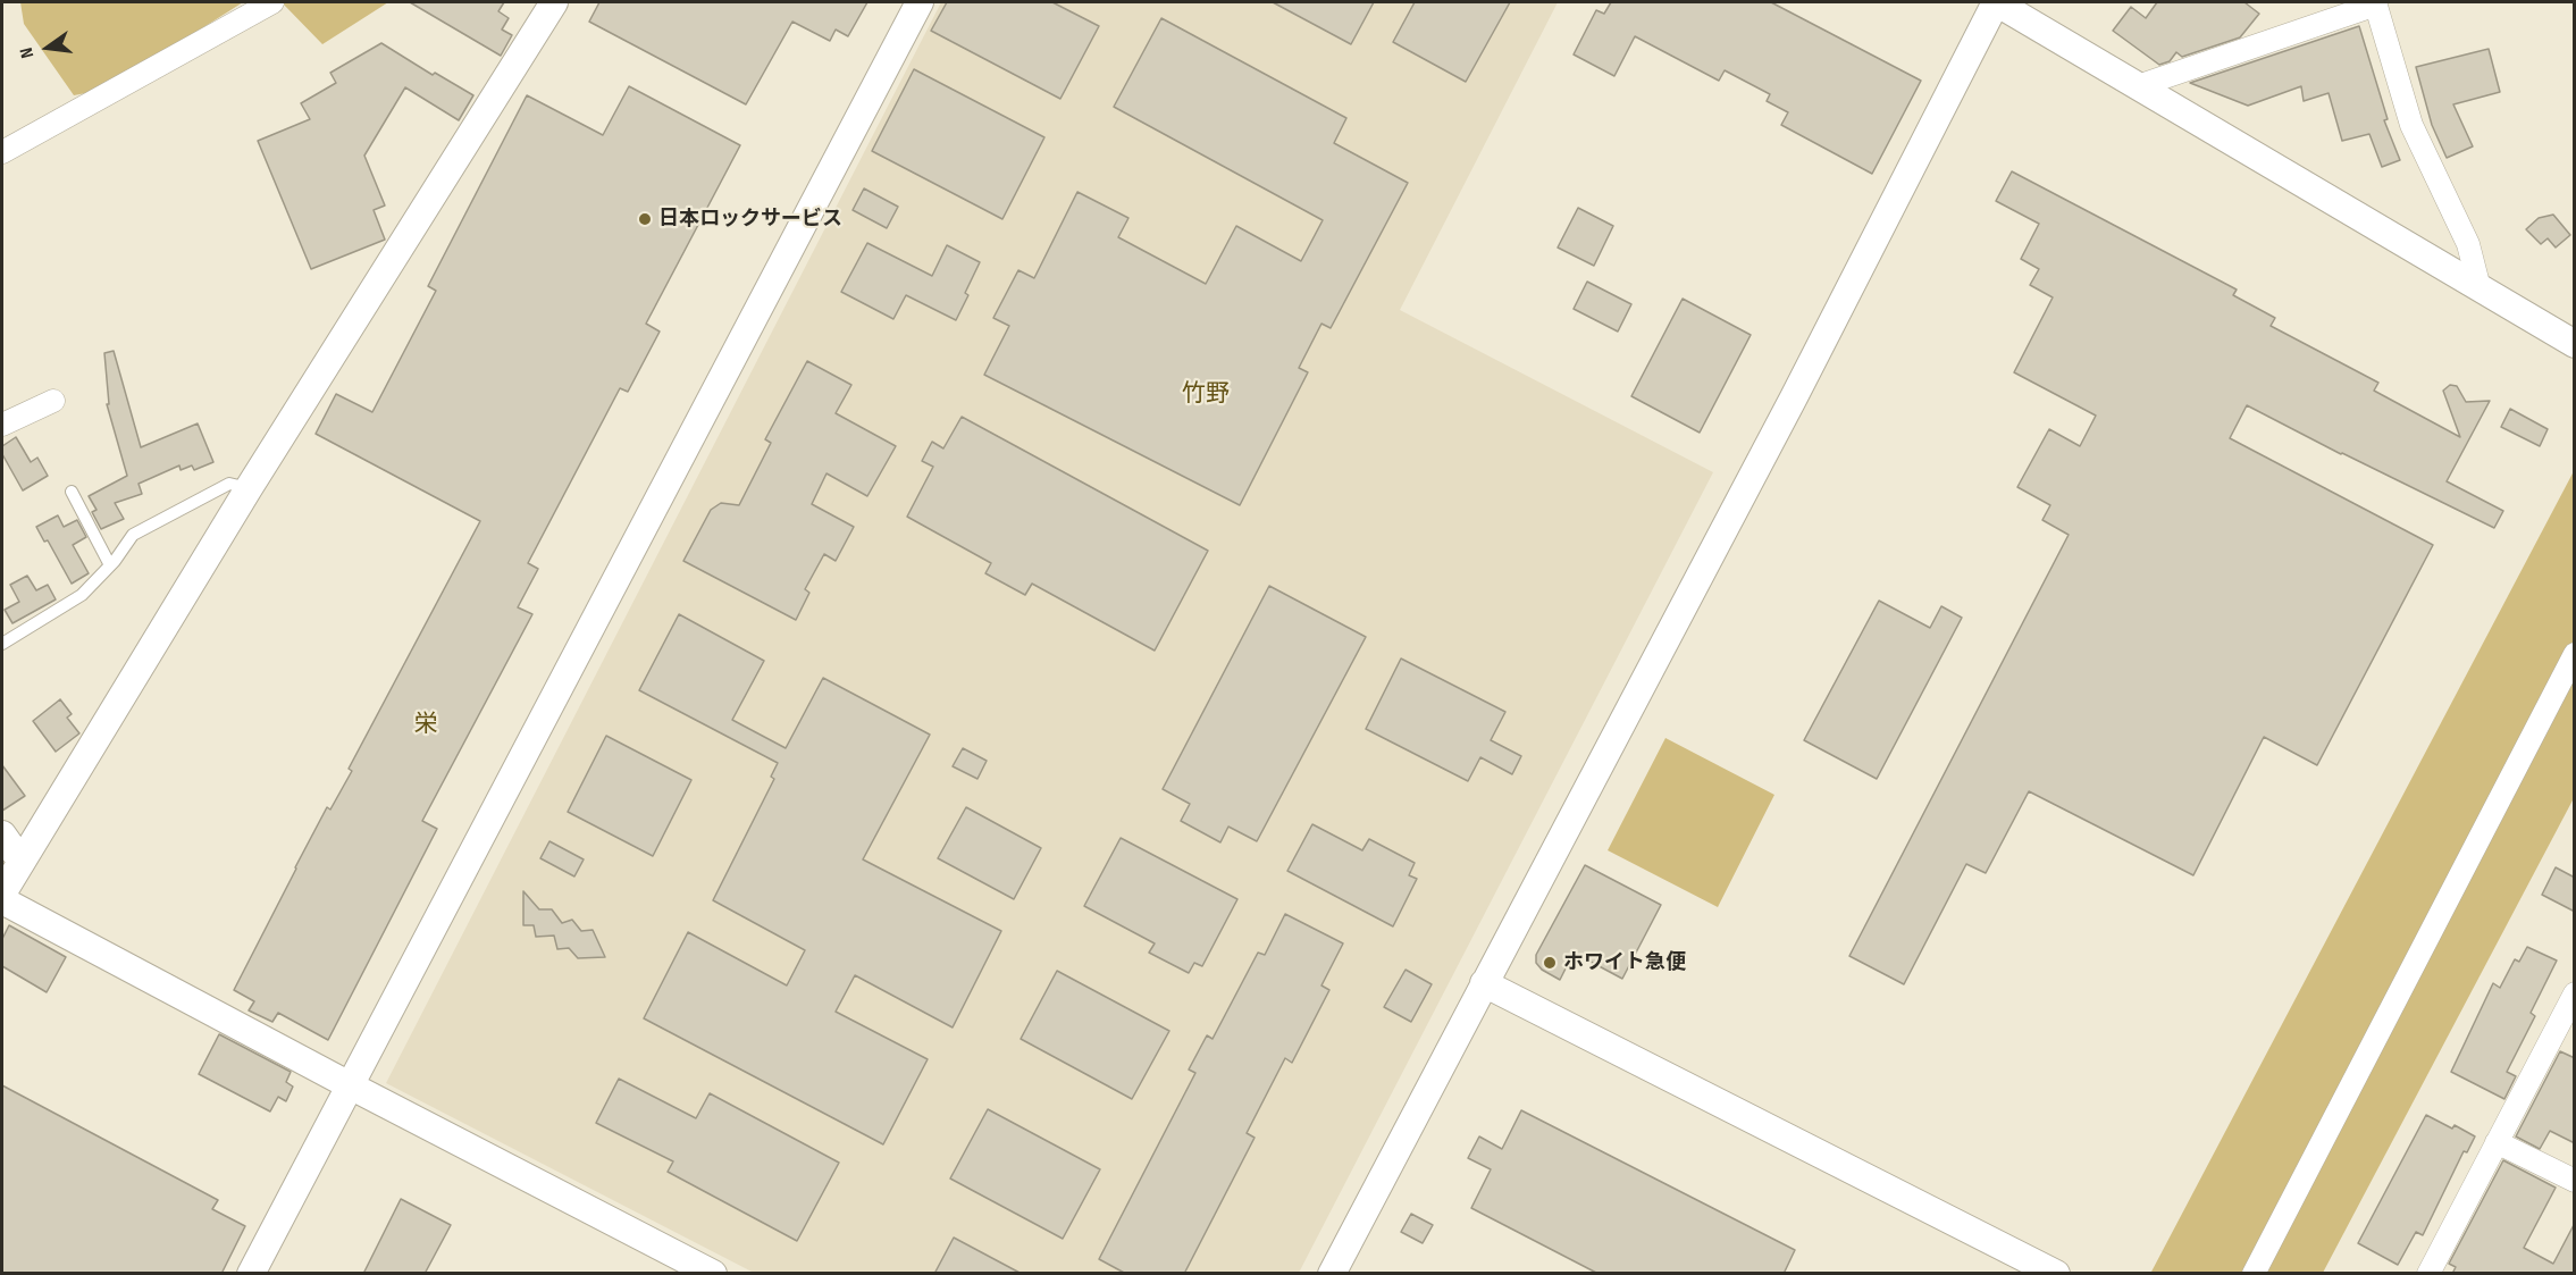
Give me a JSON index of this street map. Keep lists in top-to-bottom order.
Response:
{
  "districts": ["竹野", "栄"],
  "places": ["日本ロックサービス", "ホワイト急便"],
  "north": "left"
}
